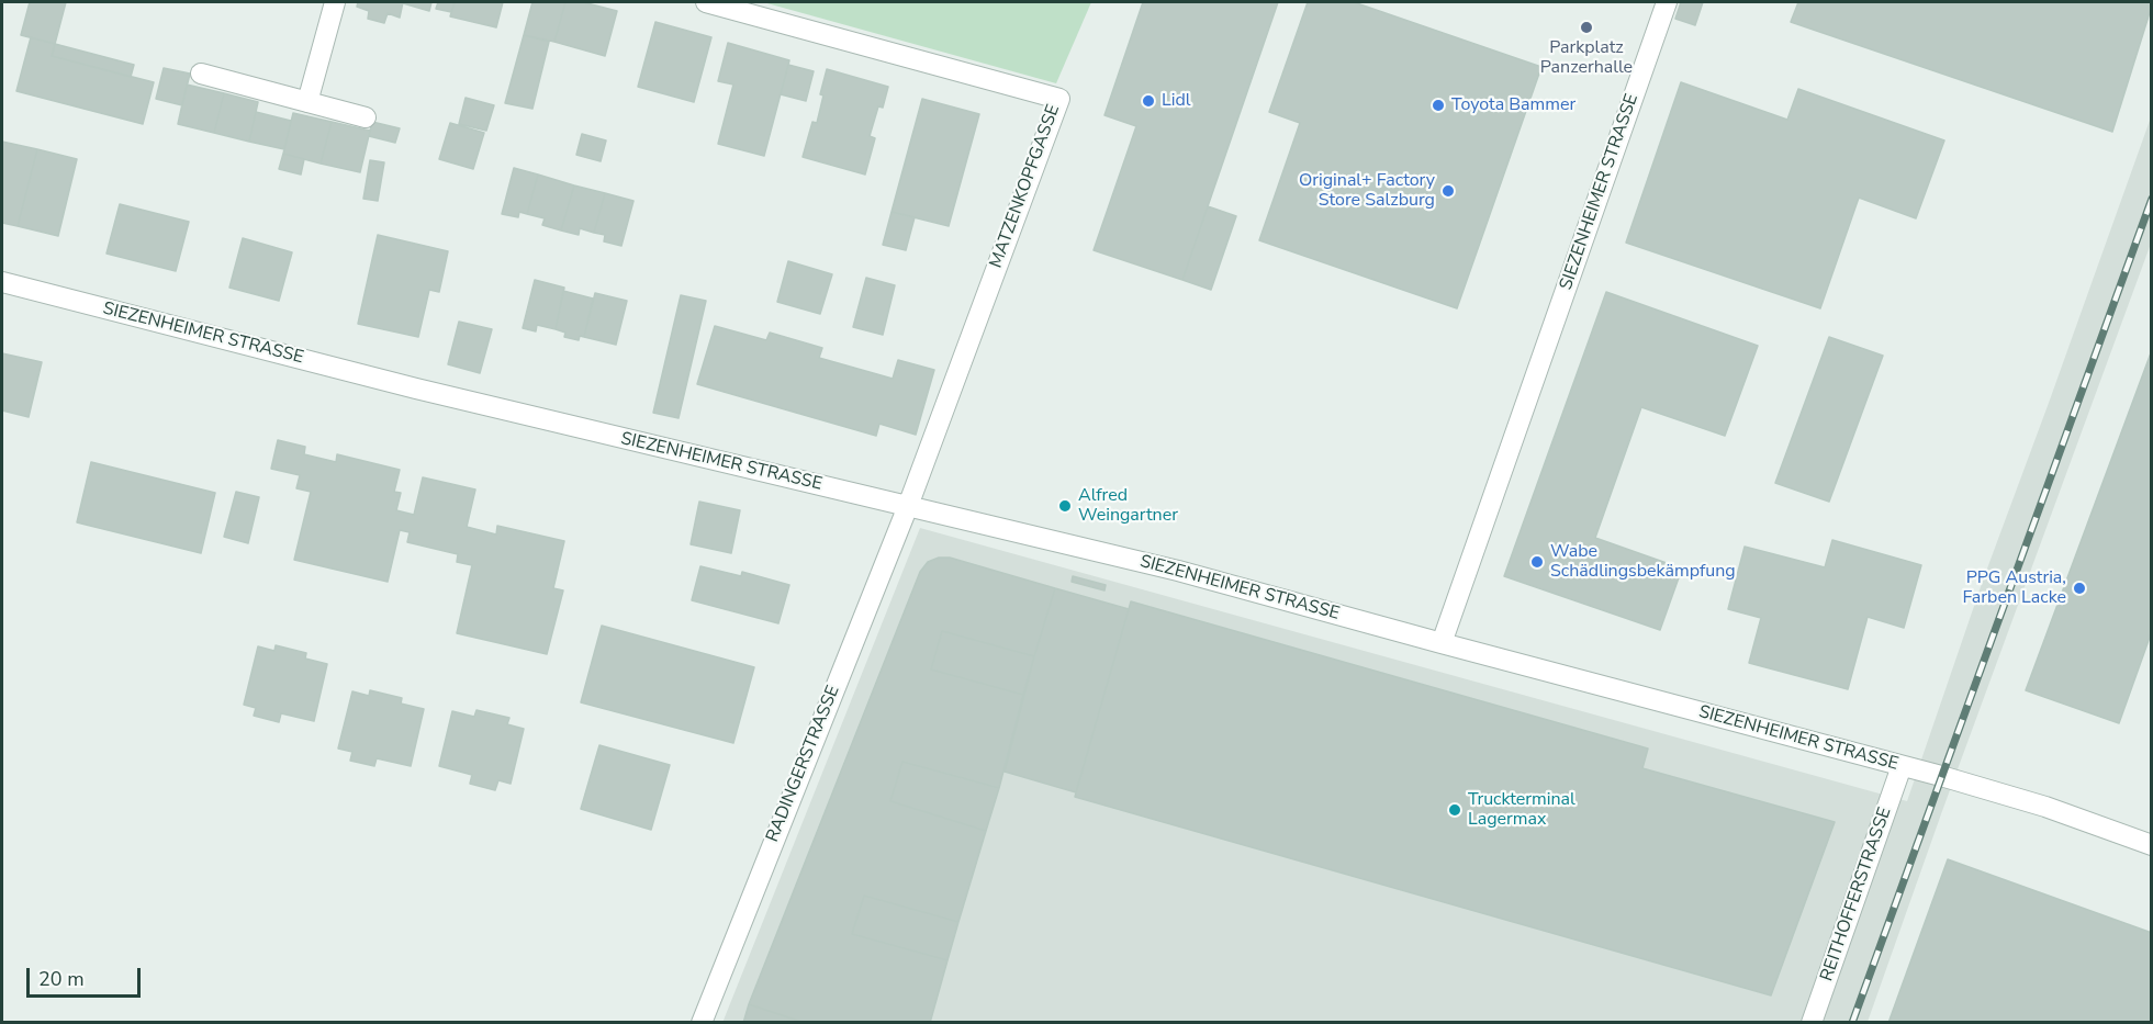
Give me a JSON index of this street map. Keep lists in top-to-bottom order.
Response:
{
  "streets": {
    "street": [
      "MATZENKOPFGASSE",
      "SIEZENHEIMER STRASSE",
      "RADINGERSTRASSE",
      "REITHOFFERSTRASSE"
    ]
  },
  "crossings": [
    ["MATZENKOPFGASSE", "SIEZENHEIMER STRASSE"],
    ["MATZENKOPFGASSE", "RADINGERSTRASSE"],
    ["SIEZENHEIMER STRASSE", "RADINGERSTRASSE"],
    ["SIEZENHEIMER STRASSE", "REITHOFFERSTRASSE"]
  ],
  "places": [
    "Parkplatz Panzerhalle",
    "Lidl",
    "Toyota Bammer",
    "Original+ Factory Store Salzburg",
    "Alfred Weingartner",
    "Wabe Schädlingsbekämpfung",
    "PPG Austria, Farben Lacke",
    "Truckterminal Lagermax"
  ],
  "scale_bar": "20 m"
}
